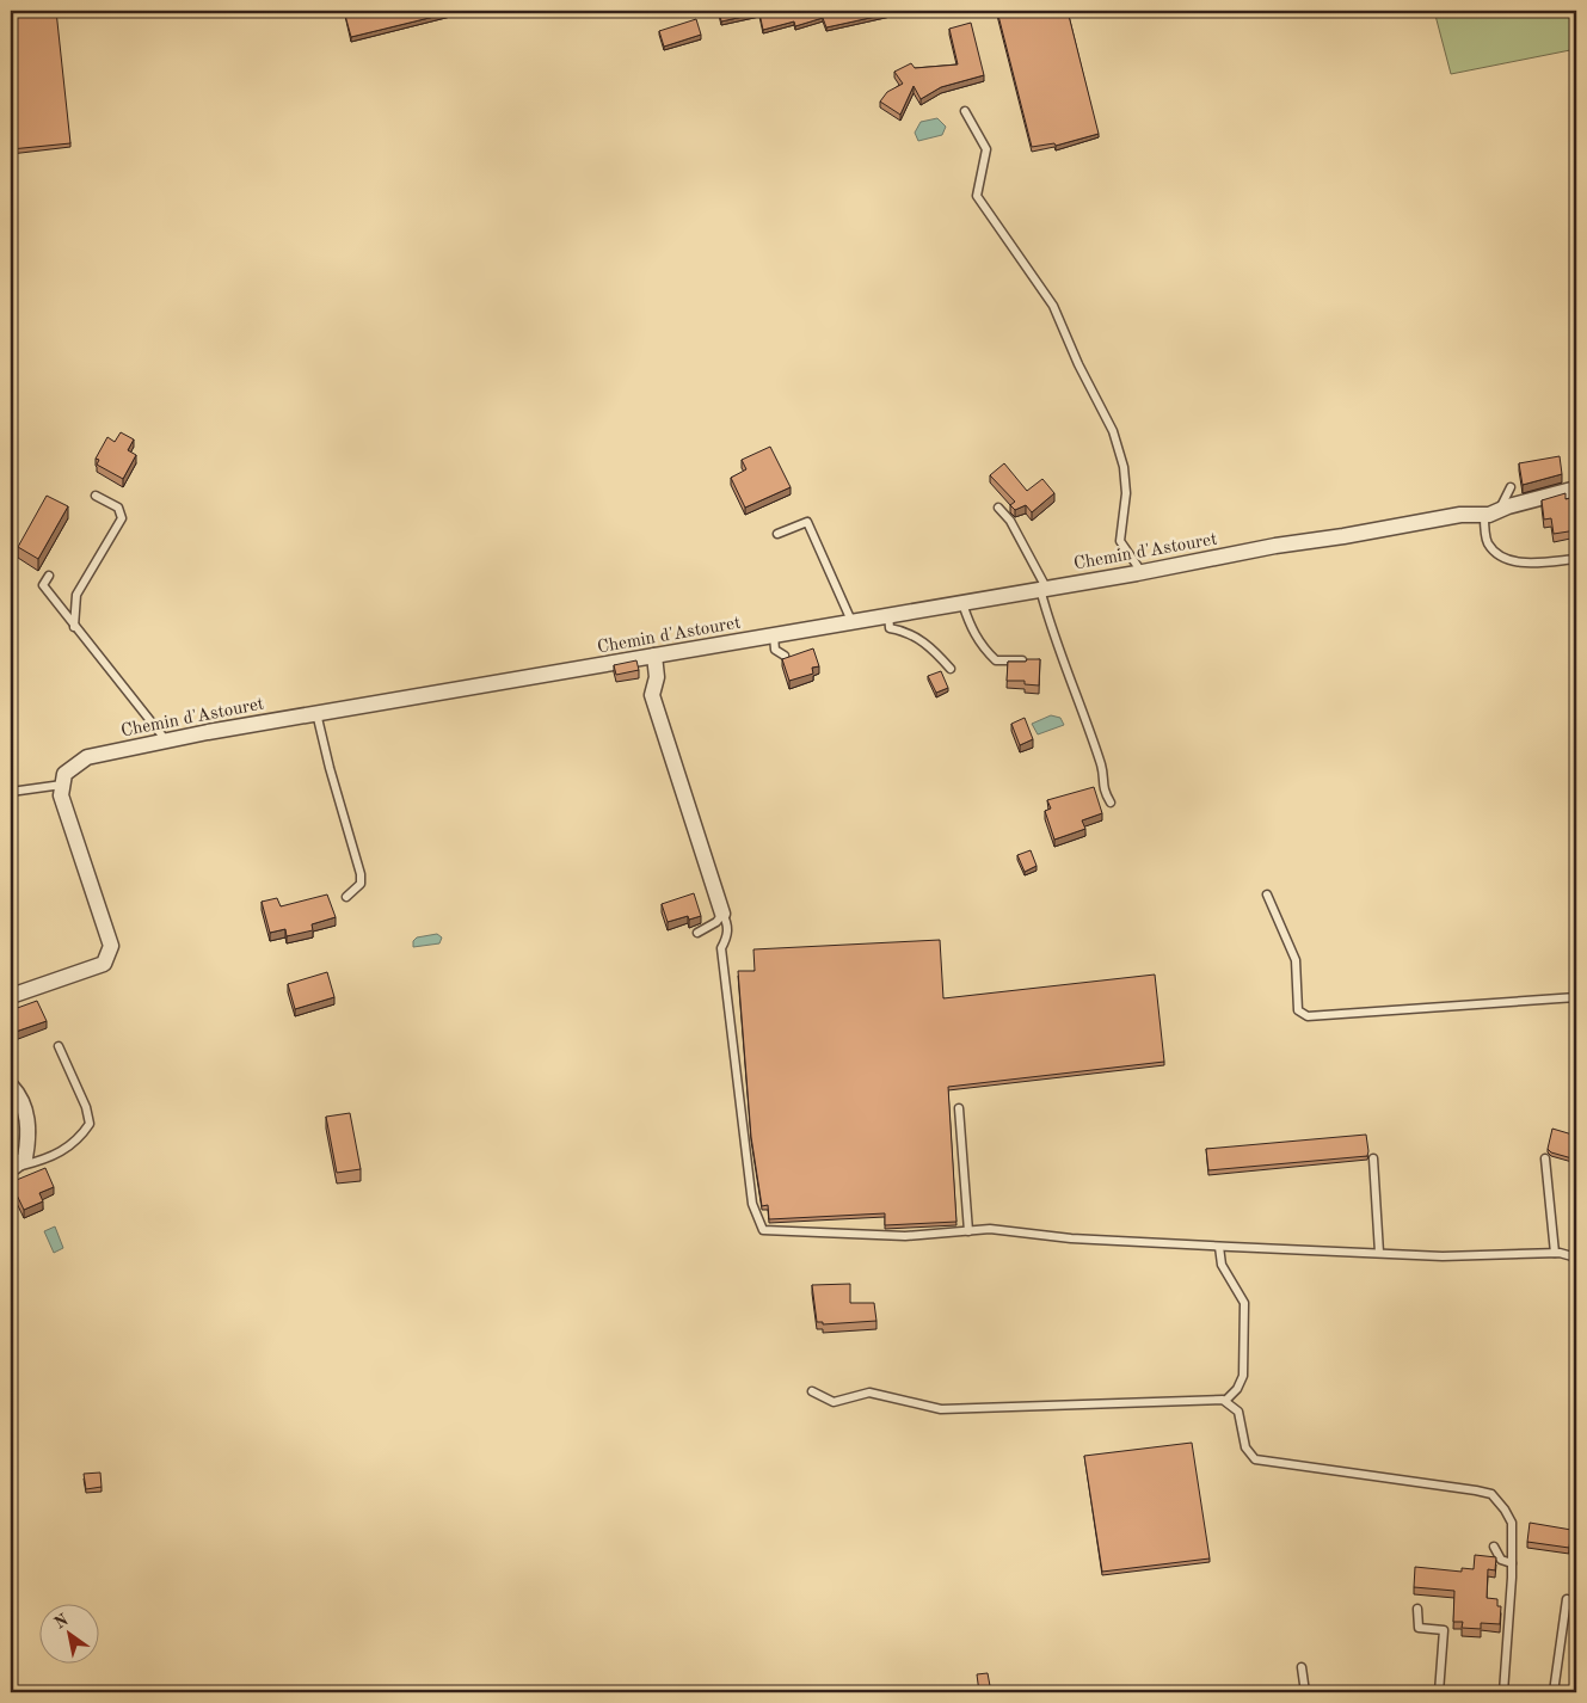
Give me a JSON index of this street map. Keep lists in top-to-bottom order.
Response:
{
  "streets": {
    "street": ["Chemin d'Astouret"]
  },
  "north": "top left"
}
